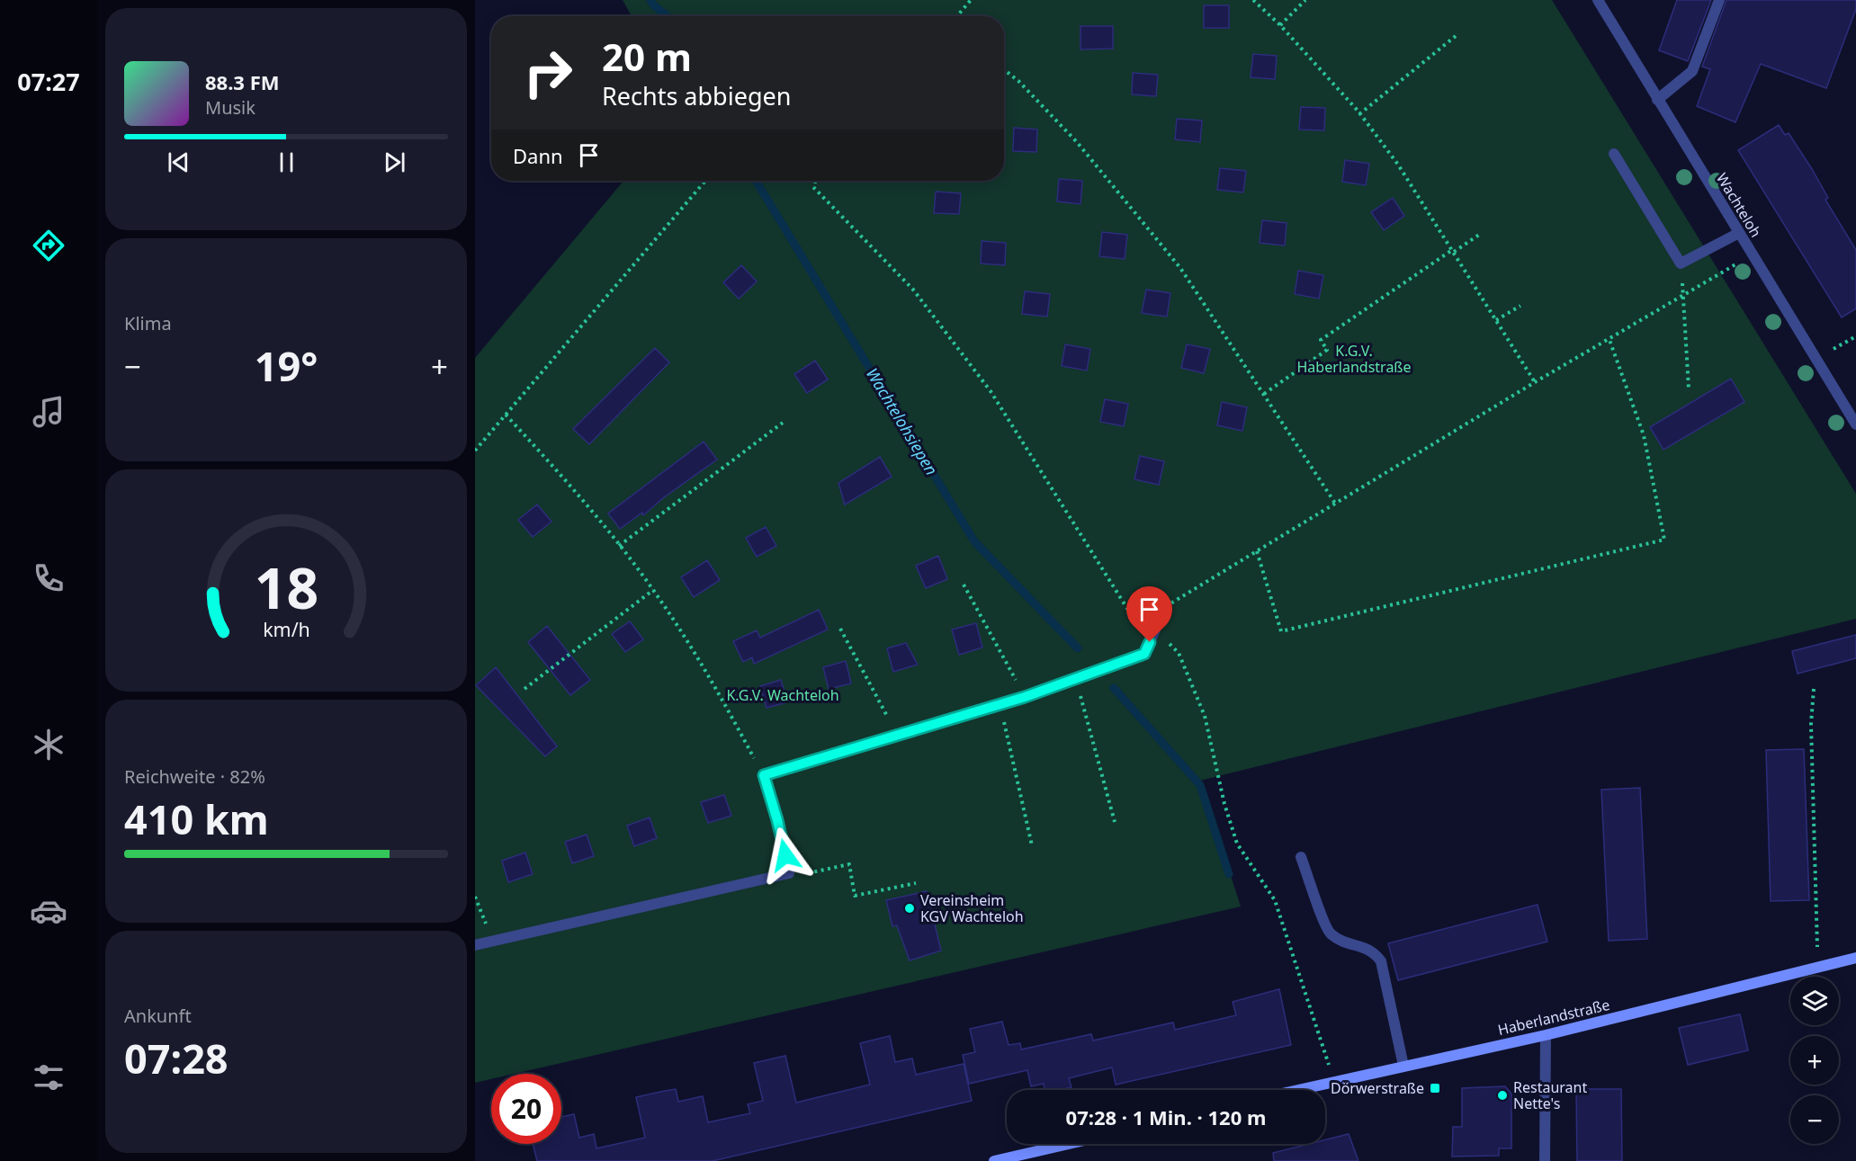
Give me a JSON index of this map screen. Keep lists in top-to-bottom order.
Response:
{
  "streets": {
    "street": ["Wachteloh", "Haberlandstraße"]
  },
  "water": ["Wachtelohsiepen"],
  "parks": ["K.G.V. Haberlandstraße", "K.G.V. Wachteloh"],
  "places": {
    "other": ["Vereinsheim KGV Wachteloh", "Restaurant Nette's"],
    "transit": ["Dörwerstraße"]
  },
  "page": {
    "tabs": "07:27",
    "turn": ["20 m", "Rechts abbiegen"],
    "song": ["88.3 FM", "Musik"],
    "then": "Dann",
    "tile": [
      "Klima",
      ["Reichweite · 82%", "410 km"],
      ["Ankunft", "07:28"]
    ],
    "heat": ["−", "19°", "+"],
    "map_buttons": ["+", "−"],
    "limit": "20",
    "trip": "07:28 · 1 Min. · 120 m",
    "gauge": ["18", "km/h"]
  }
}
